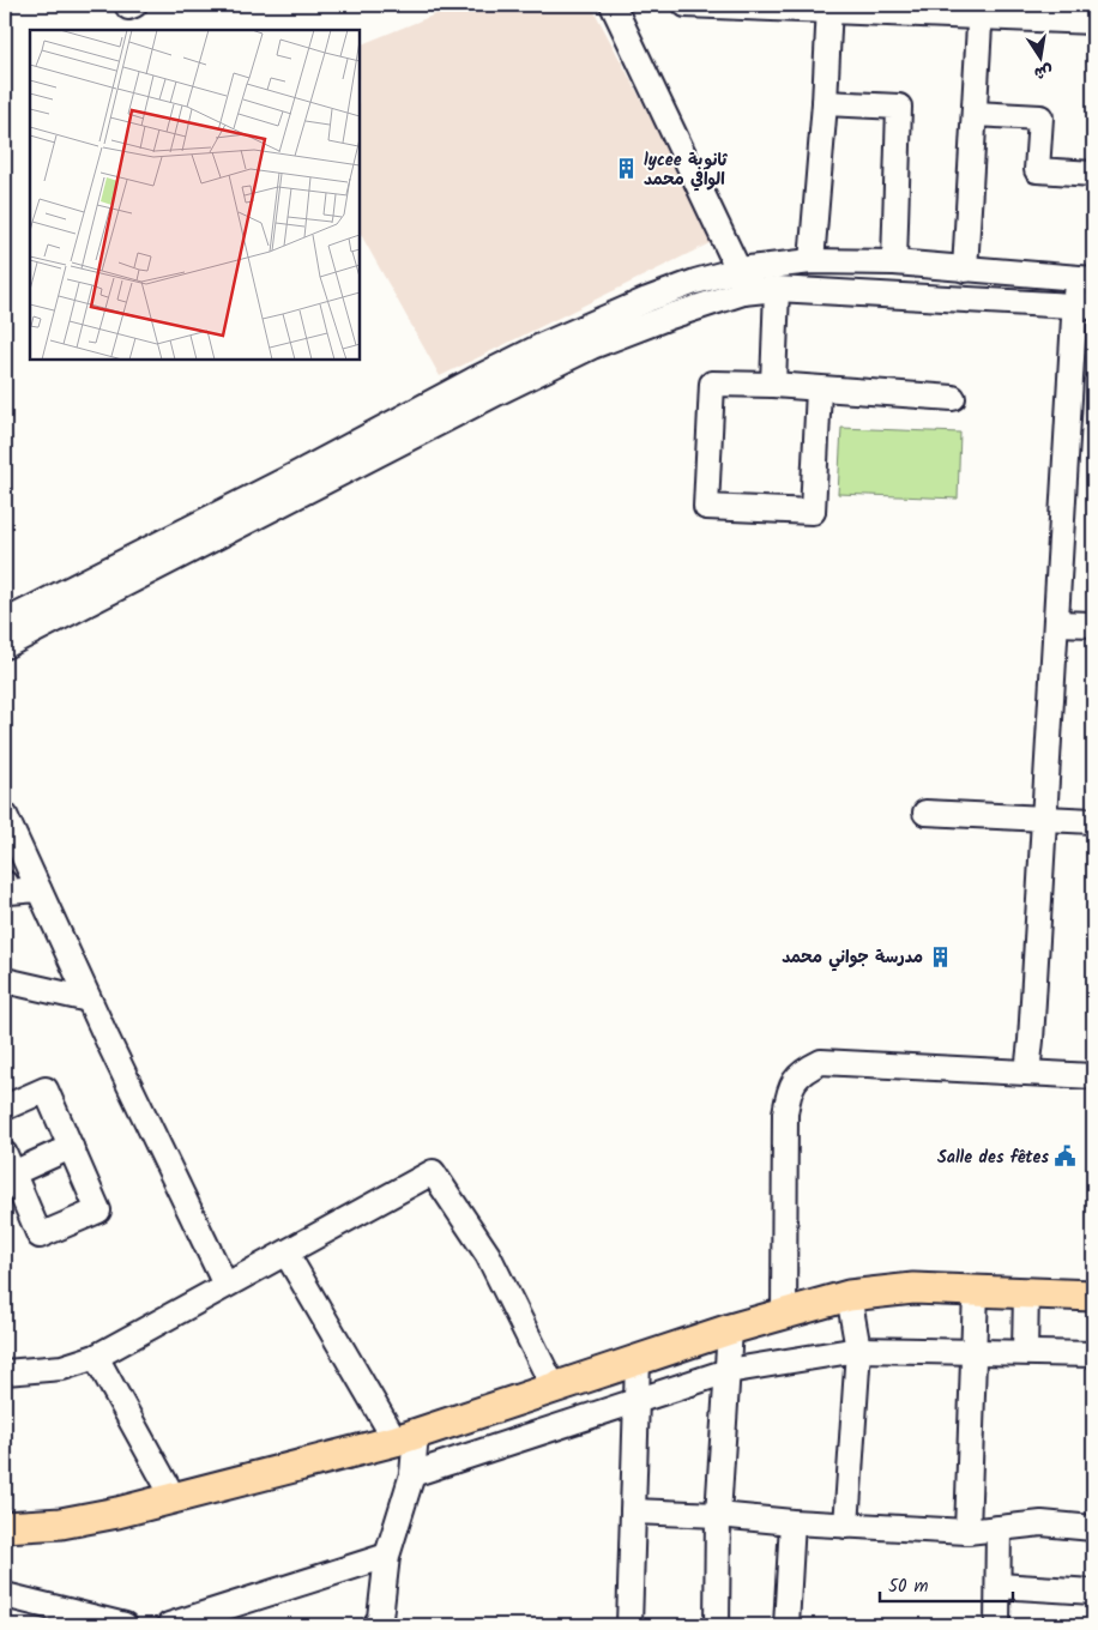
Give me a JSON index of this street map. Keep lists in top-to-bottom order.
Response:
{
  "places": {
    "building": ["lycee ثانوية الوافي محمد", "مدرسة جواني محمد"],
    "public building": ["Salle des fêtes"]
  },
  "scale_bar": "50 m",
  "north": "bottom"
}
